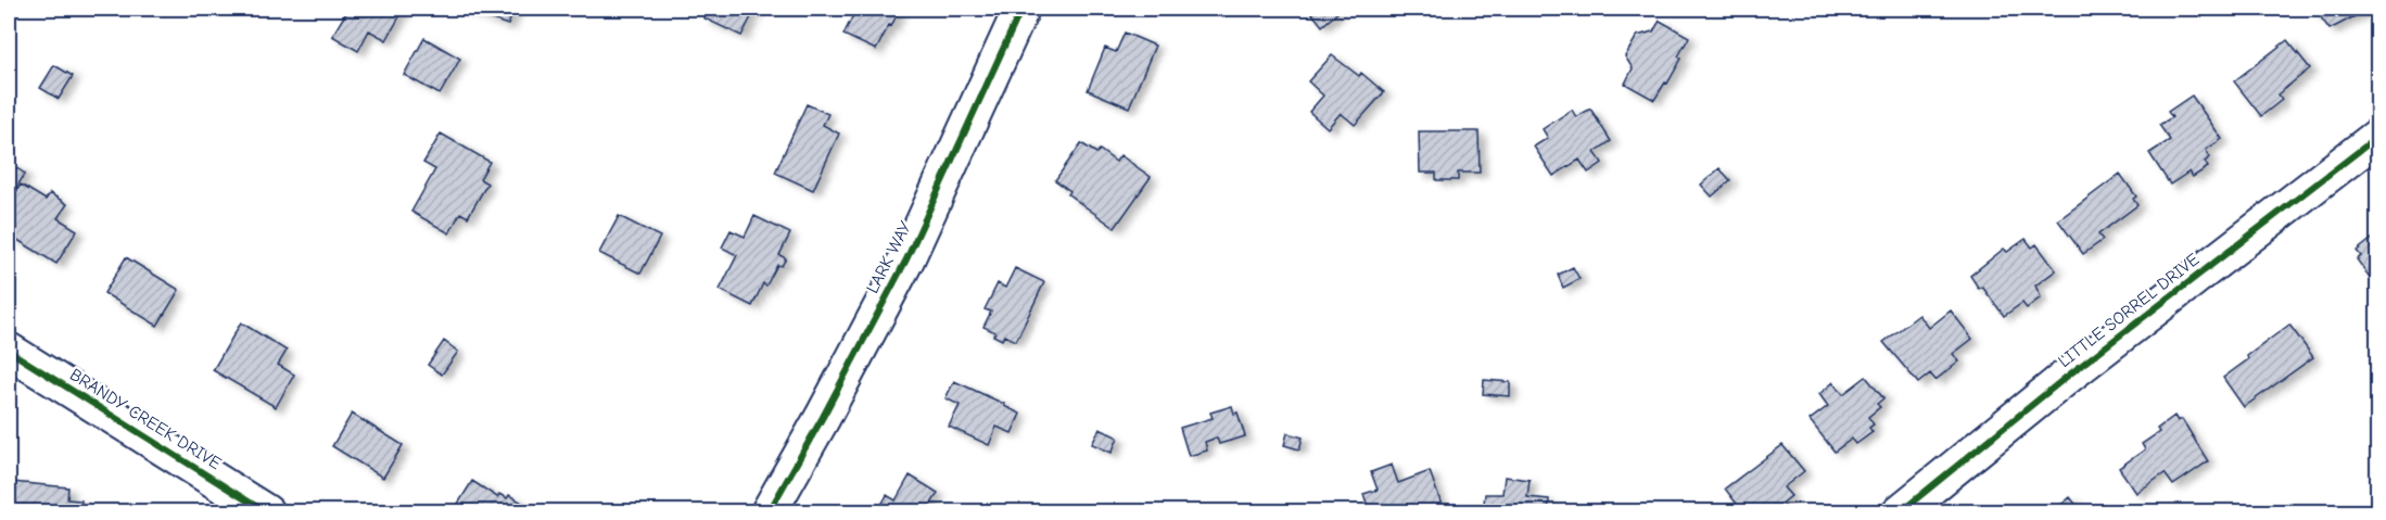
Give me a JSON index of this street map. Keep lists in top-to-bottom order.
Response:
{
  "streets": {
    "street": ["LARK WAY", "LITTLE SORREL DRIVE", "BRANDY CREEK DRIVE"]
  }
}
